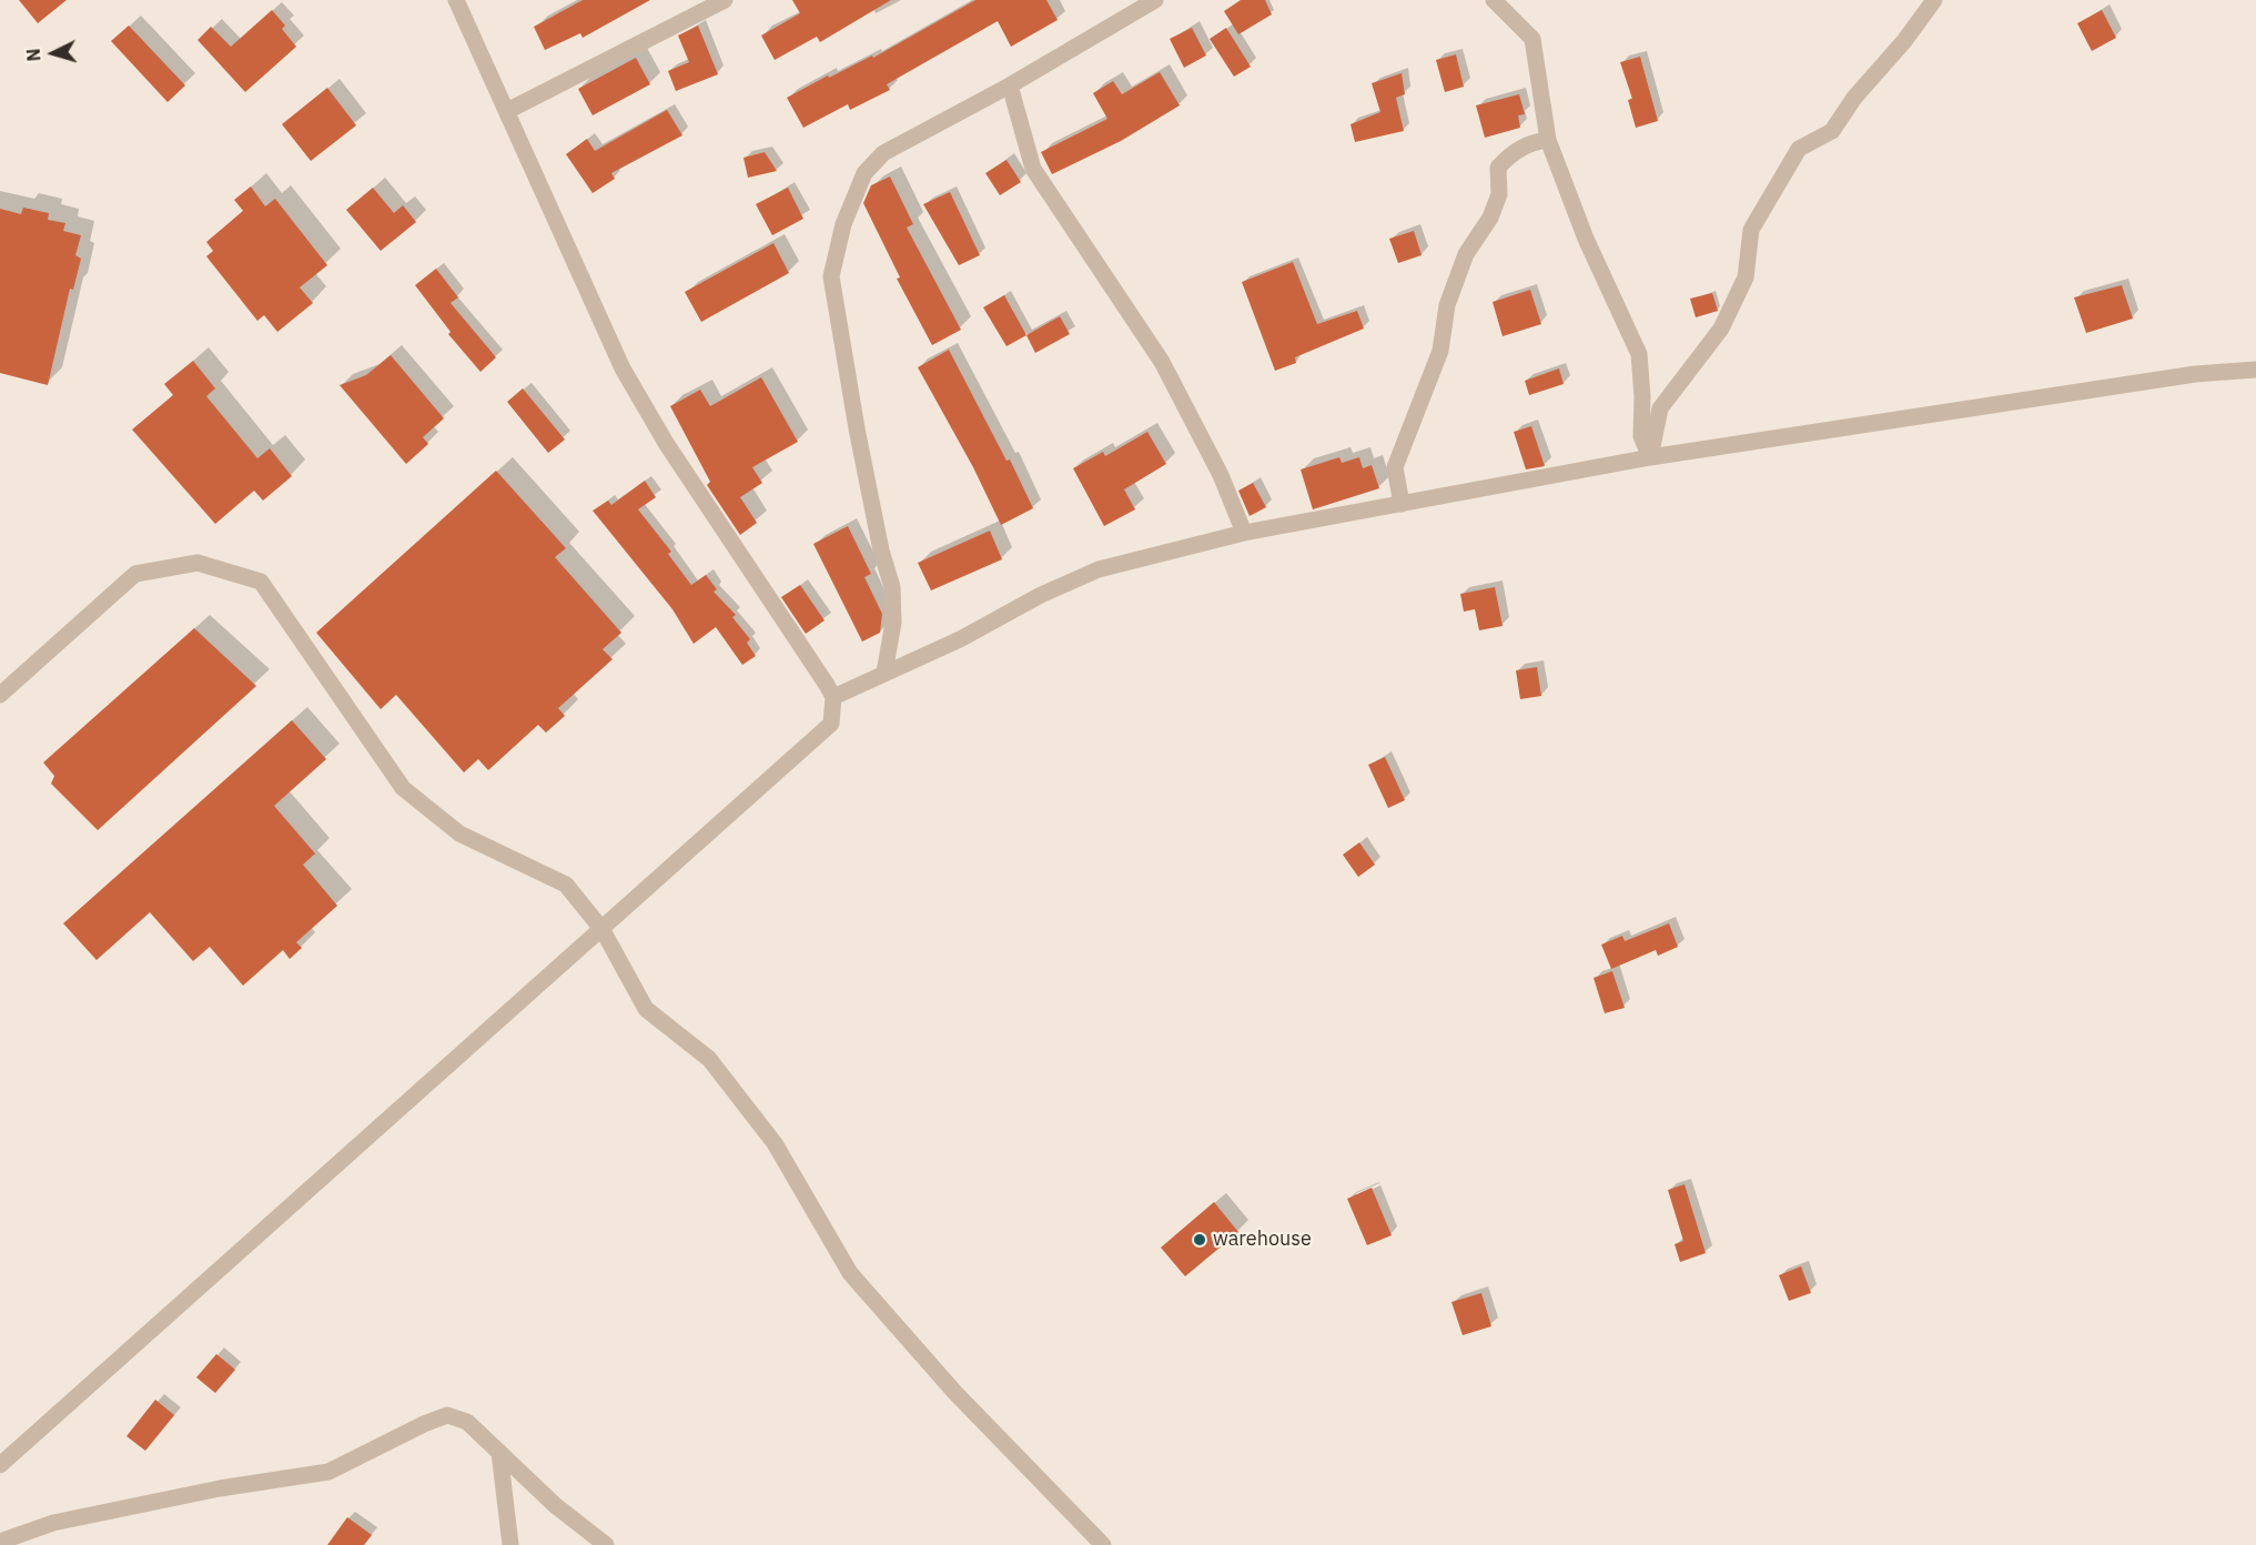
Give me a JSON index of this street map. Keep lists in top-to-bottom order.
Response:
{
  "places": ["warehouse"],
  "north": "left"
}
